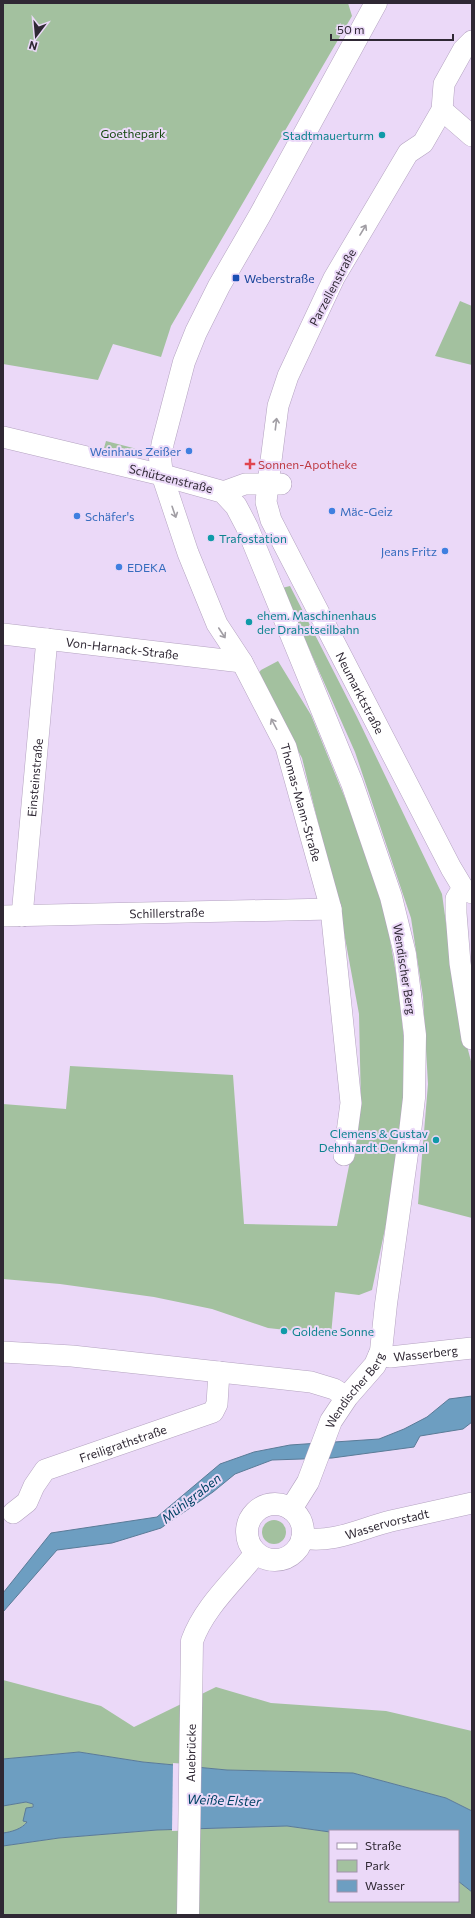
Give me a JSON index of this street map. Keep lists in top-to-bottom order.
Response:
{
  "streets": {
    "main road": ["Schützenstraße", "Wendischer Berg", "Auebrücke"],
    "street": [
      "Parzellenstraße",
      "Von-Harnack-Straße",
      "Neumarktstraße",
      "Einsteinstraße",
      "Thomas-Mann-Straße",
      "Schillerstraße",
      "Wasserberg",
      "Freiligrathstraße",
      "Wasservorstadt"
    ]
  },
  "crossings": [
    ["Parzellenstraße", "Schützenstraße"],
    ["Parzellenstraße", "Neumarktstraße"],
    ["Schützenstraße", "Neumarktstraße"],
    ["Schützenstraße", "Thomas-Mann-Straße"],
    ["Schützenstraße", "Wendischer Berg"],
    ["Von-Harnack-Straße", "Einsteinstraße"],
    ["Von-Harnack-Straße", "Thomas-Mann-Straße"],
    ["Einsteinstraße", "Schillerstraße"],
    ["Thomas-Mann-Straße", "Schillerstraße"],
    ["Wendischer Berg", "Wasserberg"],
    ["Wendischer Berg", "Wasservorstadt"],
    ["Wendischer Berg", "Auebrücke"],
    ["Wasservorstadt", "Auebrücke"]
  ],
  "one_way": ["Parzellenstraße"],
  "water": ["Mühlgraben", "Weiße Elster"],
  "parks": ["Goethepark"],
  "places": {
    "other": [
      "Stadtmauerturm",
      "Weinhaus Zeißer",
      "Mäc-Geiz",
      "Schäfer's",
      "Trafostation",
      "Jeans Fritz",
      "EDEKA",
      "ehem. Maschinenhaus der Drahstseilbahn",
      "Clemens & Gustav Dehnhardt Denkmal",
      "Goldene Sonne"
    ],
    "transit": ["Weberstraße"],
    "health": ["Sonnen-Apotheke"]
  },
  "legend": ["Straße", "Park", "Wasser"],
  "scale_bar": "50 m",
  "north": "bottom"
}
